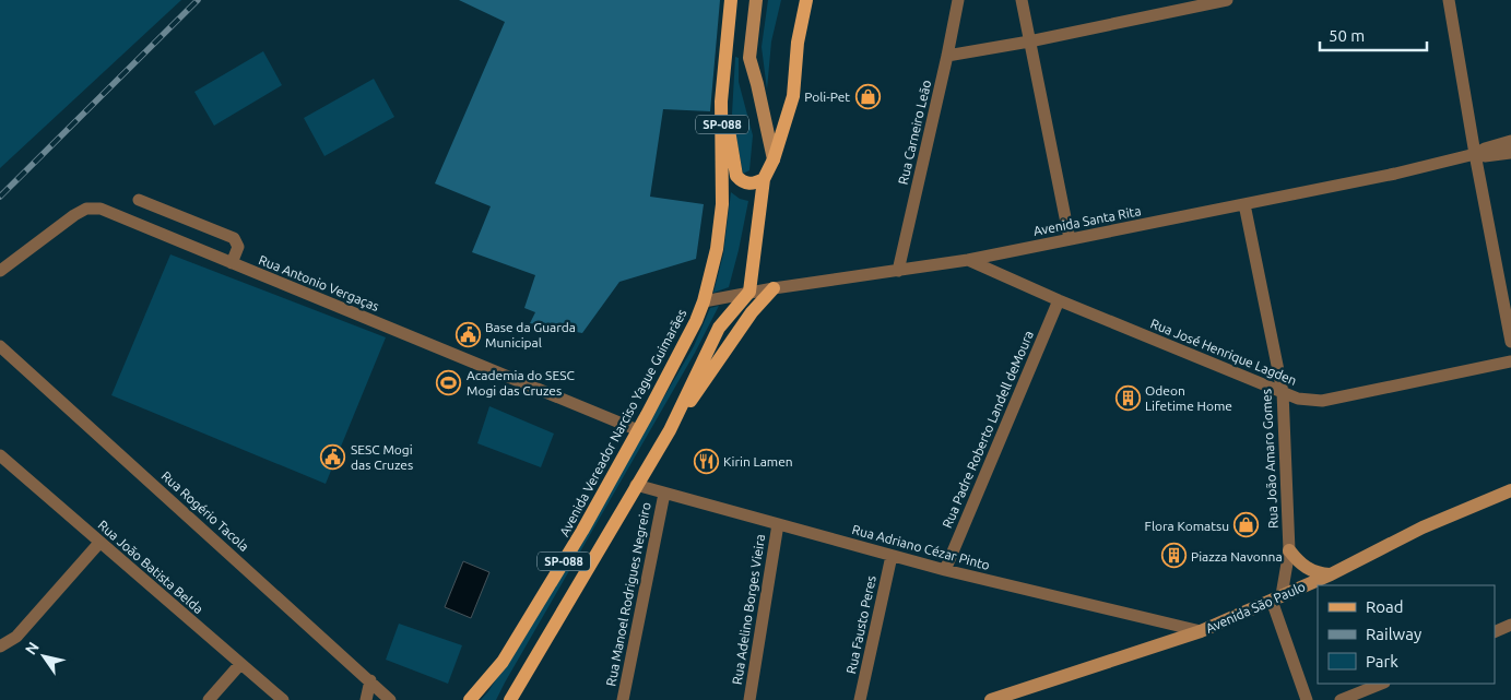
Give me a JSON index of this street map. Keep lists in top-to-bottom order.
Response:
{
  "streets": {
    "main road": ["SP-088", "Avenida Vereador Narciso Yague Guimarães", "Avenida São Paulo"],
    "street": [
      "Rua Carneiro Leão",
      "Avenida Santa Rita",
      "Rua Antonio Vergaças",
      "Rua José Henrique Lagden",
      "Rua Padre Roberto Landell deMoura",
      "Rua João Amaro Gomes",
      "Rua Rogério Tacola",
      "Rua Adriano Cézar Pinto",
      "Rua João Batista Belda",
      "Rua Manoel Rodrigues Negreiro",
      "Rua Adelino Borges Vieira",
      "Rua Fausto Peres"
    ]
  },
  "crossings": [
    ["SP-088", "Avenida Santa Rita"],
    ["SP-088", "Rua Adriano Cézar Pinto"],
    ["Rua Carneiro Leão", "Avenida Santa Rita"],
    ["Avenida Santa Rita", "Rua José Henrique Lagden"],
    ["Avenida Santa Rita", "Avenida Vereador Narciso Yague Guimarães"],
    ["Avenida Santa Rita", "Rua João Amaro Gomes"],
    ["Rua Antonio Vergaças", "Avenida Vereador Narciso Yague Guimarães"],
    ["Rua José Henrique Lagden", "Rua Padre Roberto Landell deMoura"],
    ["Rua José Henrique Lagden", "Rua João Amaro Gomes"],
    ["Rua Padre Roberto Landell deMoura", "Rua Adriano Cézar Pinto"],
    ["Rua João Amaro Gomes", "Avenida São Paulo"],
    ["Rua Adriano Cézar Pinto", "Rua Manoel Rodrigues Negreiro"],
    ["Rua Adriano Cézar Pinto", "Avenida São Paulo"],
    ["Rua Adriano Cézar Pinto", "Rua Adelino Borges Vieira"],
    ["Rua Adriano Cézar Pinto", "Rua Fausto Peres"]
  ],
  "places": {
    "shop": ["Poli-Pet", "Flora Komatsu"],
    "public building": ["Base da Guarda Municipal", "SESC Mogi das Cruzes"],
    "sports": ["Academia do SESC Mogi das Cruzes"],
    "building": ["Odeon Lifetime Home", "Piazza Navonna"],
    "restaurant": ["Kirin Lamen"]
  },
  "legend": ["Road", "Railway", "Park"],
  "scale_bar": "50 m",
  "north": "top left"
}
